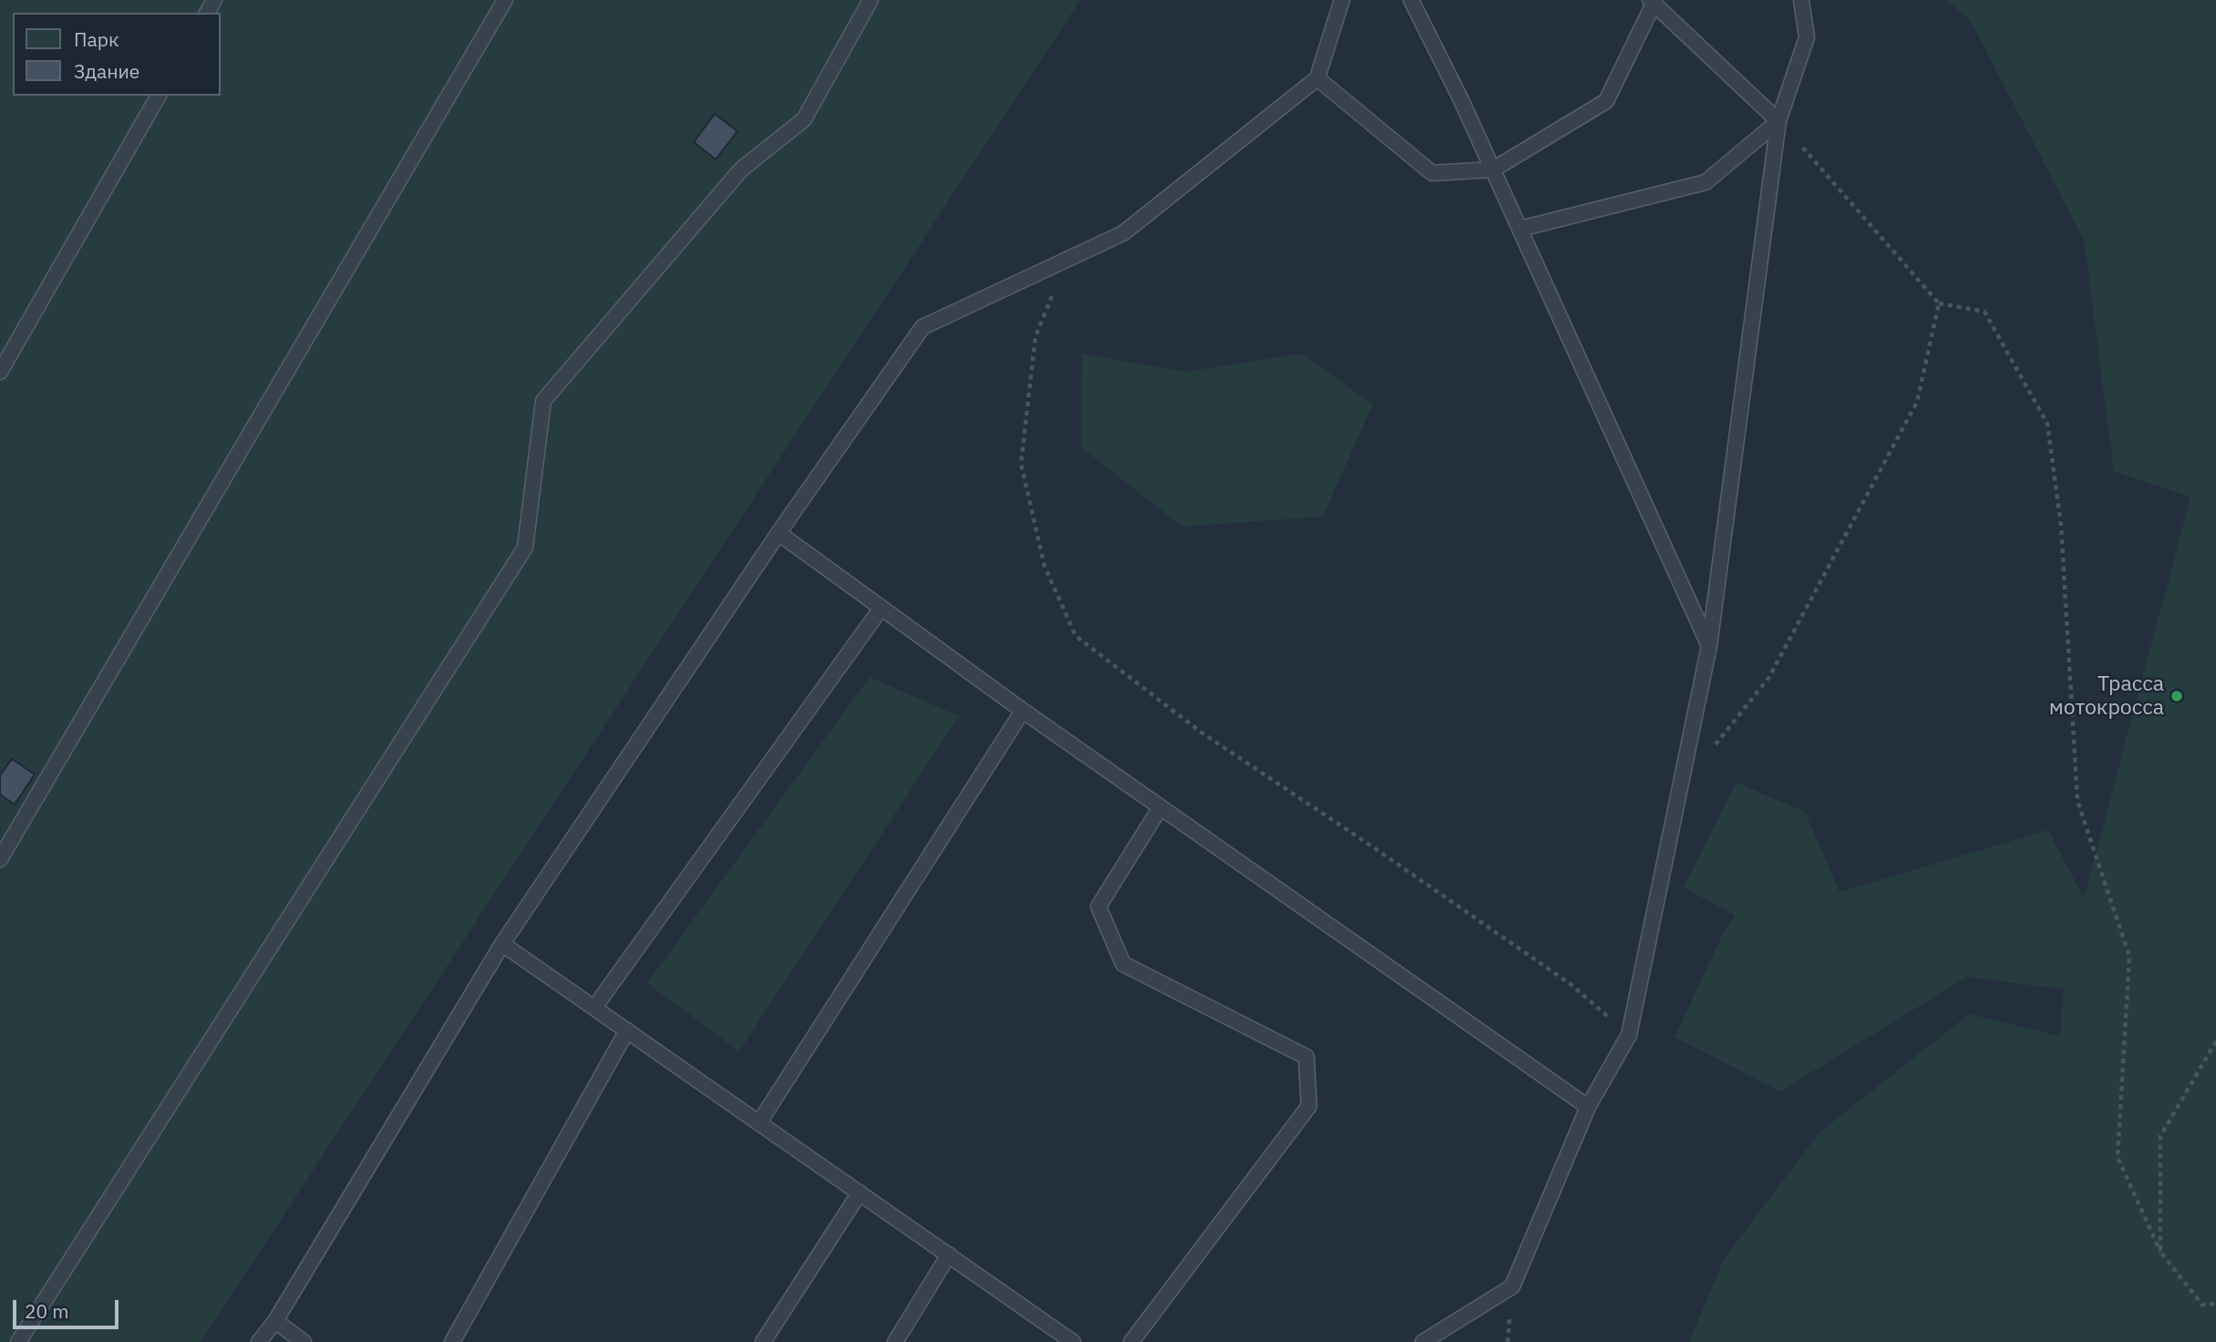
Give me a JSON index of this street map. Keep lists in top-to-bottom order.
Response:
{
  "places": ["Трасса мотокросса"],
  "legend": ["Парк", "Здание"],
  "scale_bar": "20 m"
}
